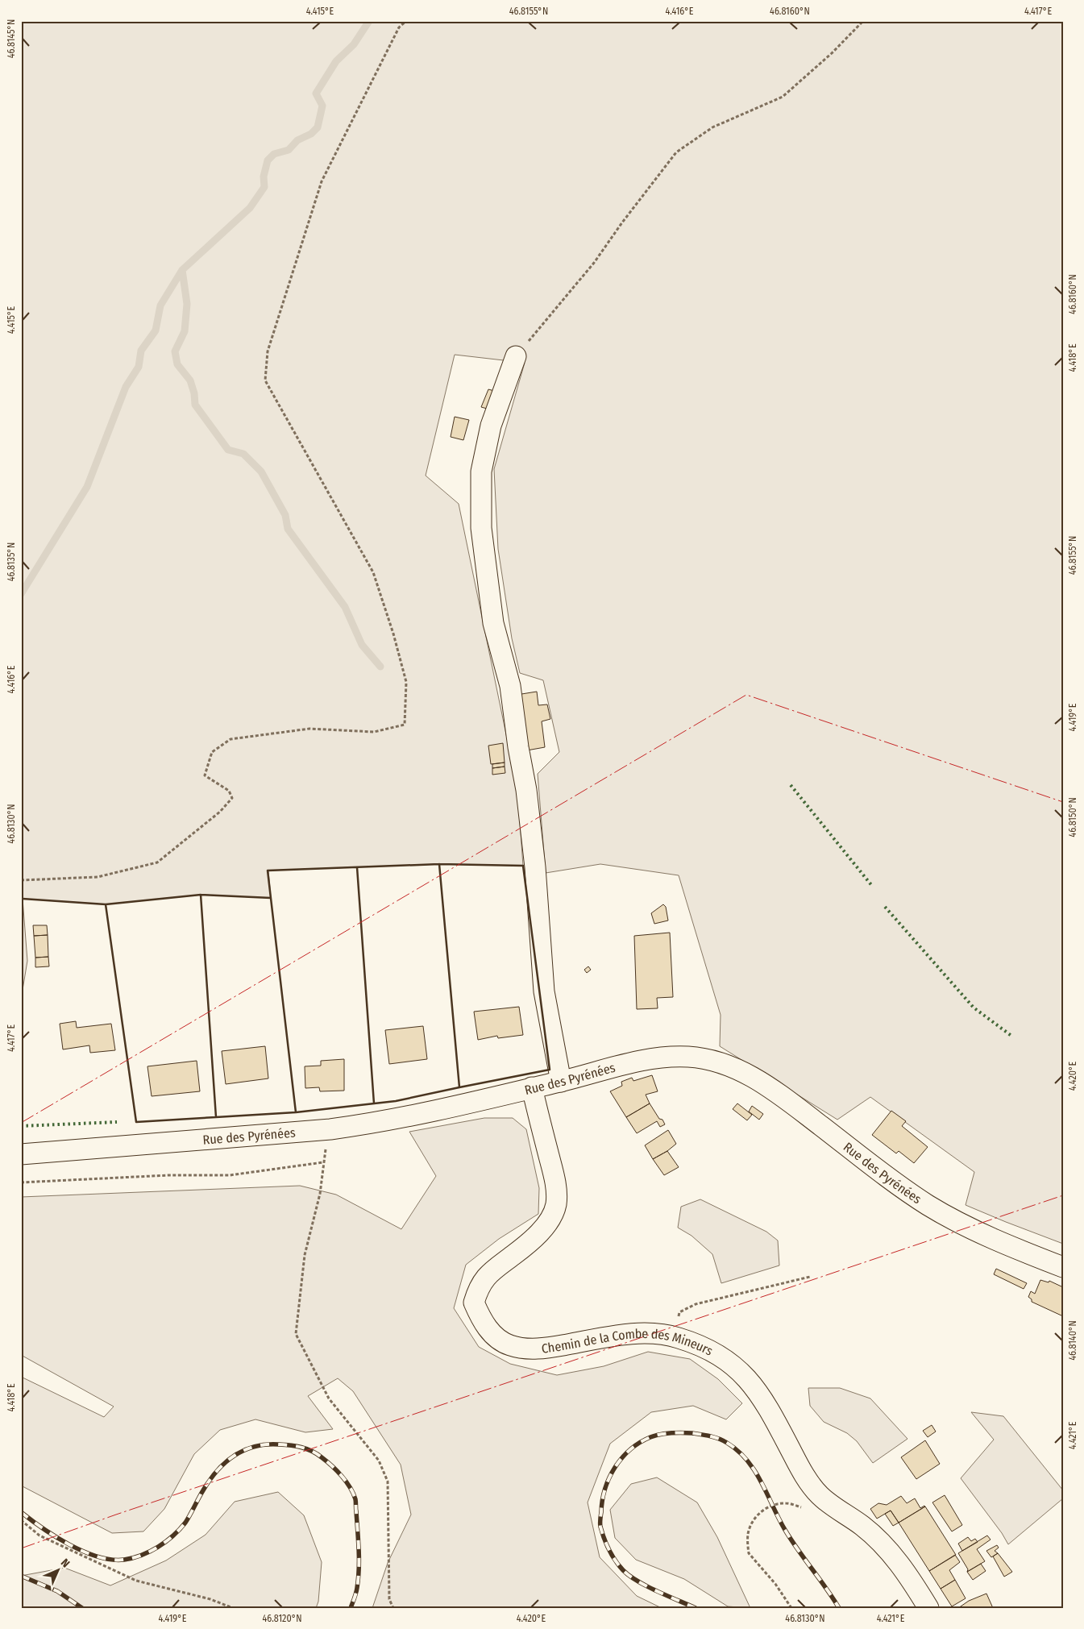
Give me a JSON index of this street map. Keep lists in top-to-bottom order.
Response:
{
  "streets": {
    "street": ["Rue des Pyrénées", "Chemin de la Combe des Mineurs"]
  },
  "crossings": [
    ["Rue des Pyrénées", "Chemin de la Combe des Mineurs"]
  ],
  "north": "top right",
  "coordinates": [
    "4.415°E",
    "46.8155°N",
    "4.416°E",
    "46.8160°N",
    "4.417°E",
    "46.8145°N",
    "4.418°E",
    "46.8135°N",
    "4.419°E",
    "46.8150°N",
    "46.8130°N",
    "4.420°E",
    "46.8140°N",
    "4.421°E",
    "46.8120°N"
  ]
}
